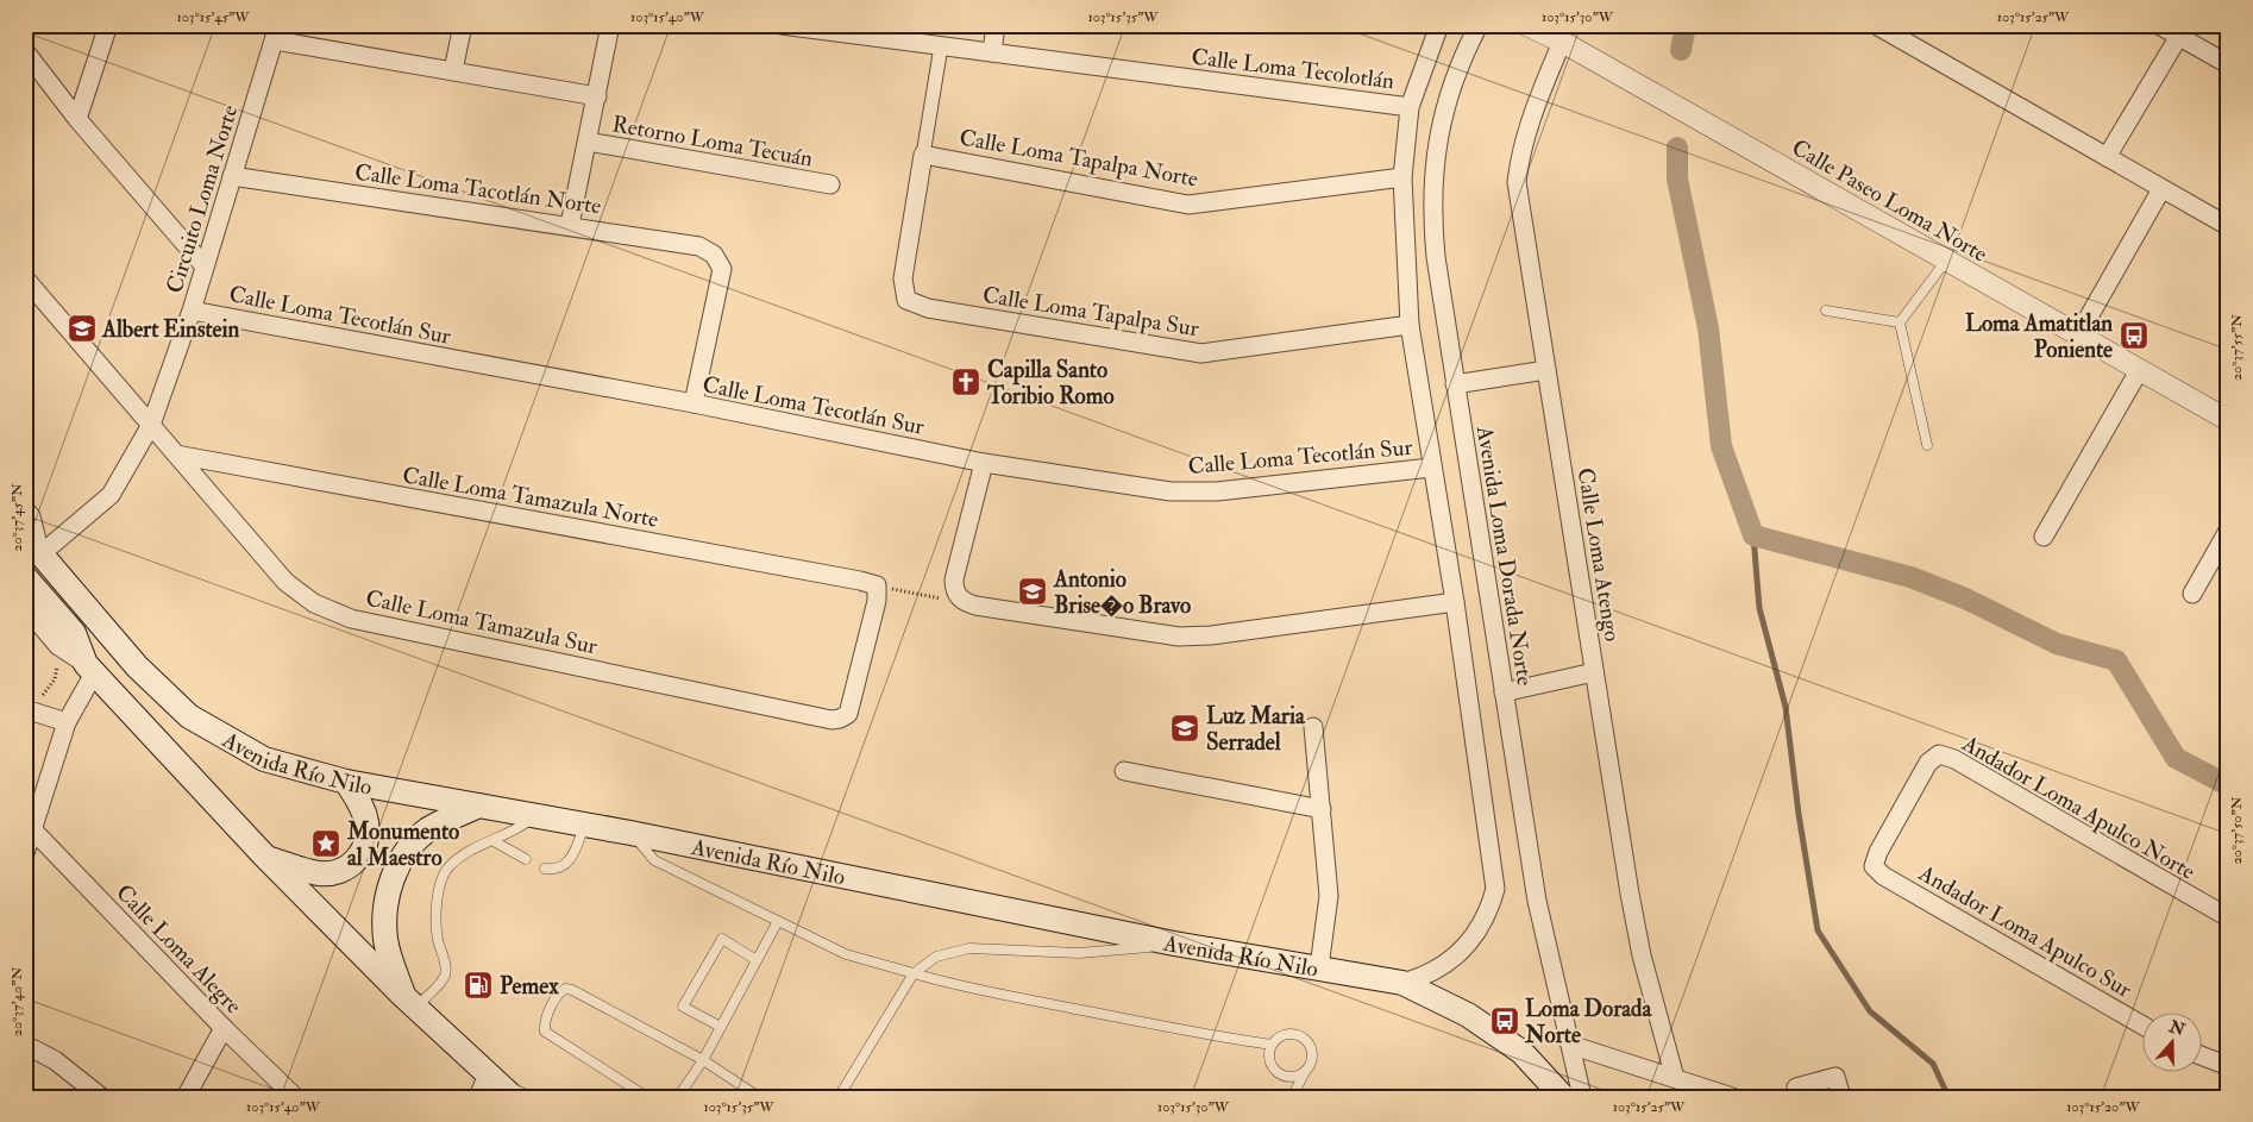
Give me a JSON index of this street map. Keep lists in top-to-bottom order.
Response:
{
  "streets": {
    "main road": ["Avenida Río Nilo"],
    "street": [
      "Calle Loma Tecolotlán",
      "Retorno Loma Tecuán",
      "Calle Loma Tapalpa Norte",
      "Calle Loma Tacotlán Norte",
      "Circuito Loma Norte",
      "Calle Paseo Loma Norte",
      "Calle Loma Tapalpa Sur",
      "Calle Loma Tecotlán Sur",
      "Calle Loma Tamazula Norte",
      "Calle Loma Atengo",
      "Avenida Loma Dorada Norte",
      "Calle Loma Tamazula Sur",
      "Andador Loma Apulco Norte",
      "Andador Loma Apulco Sur",
      "Calle Loma Alegre"
    ]
  },
  "crossings": [
    ["Calle Loma Tapalpa Norte", "Calle Loma Tapalpa Sur"],
    ["Calle Loma Tacotlán Norte", "Circuito Loma Norte"],
    ["Calle Loma Tacotlán Norte", "Calle Loma Tecotlán Sur"],
    ["Circuito Loma Norte", "Calle Loma Tecotlán Sur"],
    ["Circuito Loma Norte", "Calle Loma Tamazula Sur"],
    ["Circuito Loma Norte", "Avenida Río Nilo"],
    ["Calle Paseo Loma Norte", "Calle Loma Atengo"],
    ["Calle Loma Tamazula Norte", "Calle Loma Tamazula Sur"],
    ["Andador Loma Apulco Norte", "Andador Loma Apulco Sur"]
  ],
  "places": {
    "school or university": ["Albert Einstein", "Antonio Brise�o Bravo", "Luz Maria Serradel"],
    "bus stop": ["Loma Amatitlan Poniente", "Loma Dorada Norte"],
    "church": ["Capilla Santo Toribio Romo"],
    "place": ["Monumento al Maestro"],
    "fuel station": ["Pemex"]
  },
  "north": "top",
  "coordinates": [
    "103°15'45\"W",
    "103°15'40\"W",
    "103°15'35\"W",
    "103°15'30\"W",
    "103°15'25\"W",
    "20°37'55\"N",
    "20°37'45\"N",
    "20°37'50\"N",
    "20°37'40\"N",
    "103°15'20\"W"
  ]
}
